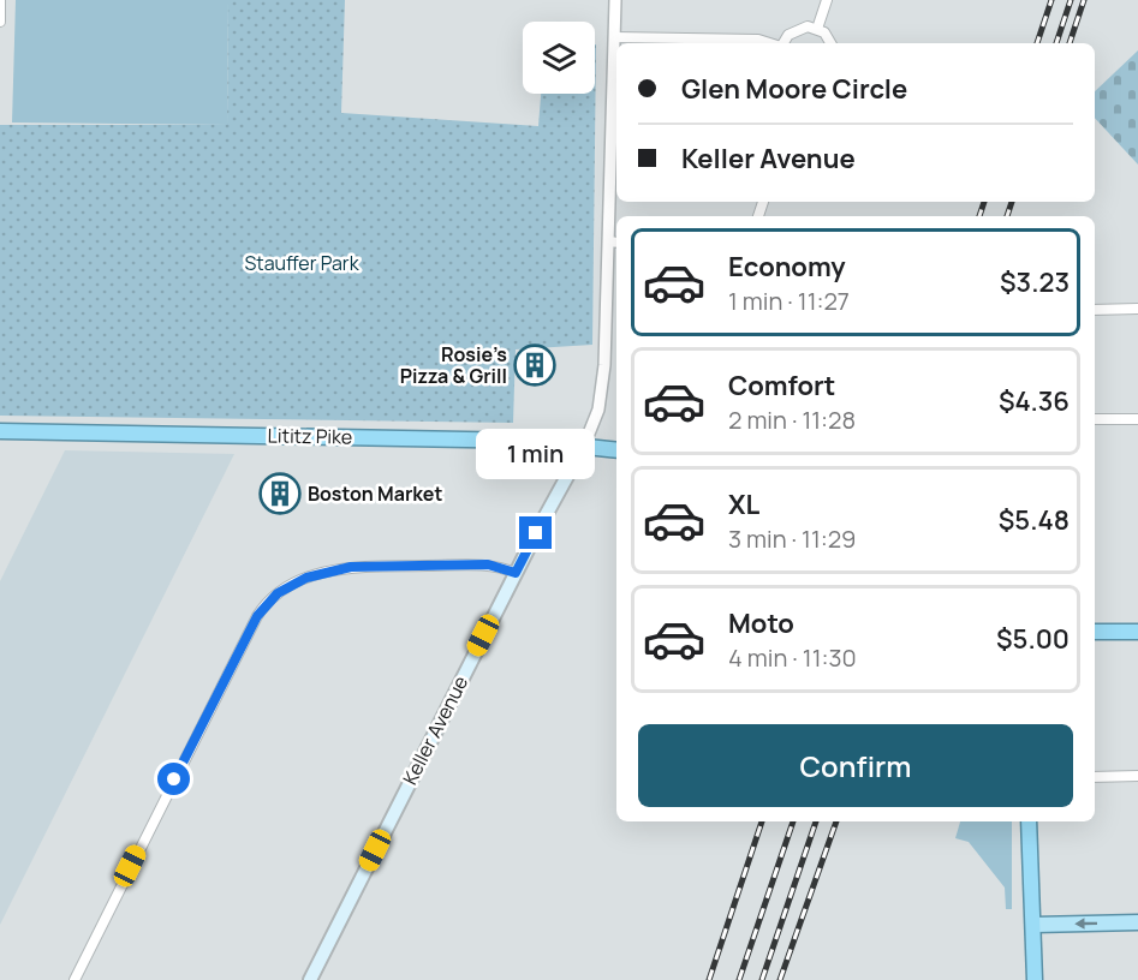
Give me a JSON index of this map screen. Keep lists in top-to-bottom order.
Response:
{
  "streets": {
    "highway": ["Lititz Pike"],
    "main road": ["Keller Avenue"]
  },
  "crossings": [
    ["Lititz Pike", "Keller Avenue"]
  ],
  "parks": ["Stauffer Park"],
  "places": {
    "building": ["Rosie’s Pizza & Grill", "Boston Market"]
  },
  "page": {
    "banner": ["Glen Moore Circle", "Keller Avenue"],
    "list": [
      {
        "name": "Economy",
        "note": "1 min · 11:27",
        "value": "$3.23"
      },
      {
        "name": "Comfort",
        "note": "2 min · 11:28",
        "value": "$4.36"
      },
      {
        "name": "XL",
        "note": "3 min · 11:29",
        "value": "$5.48"
      },
      {
        "name": "Moto",
        "note": "4 min · 11:30",
        "value": "$5.00"
      }
    ],
    "bubble": "1 min",
    "buttons": "Confirm"
  }
}
